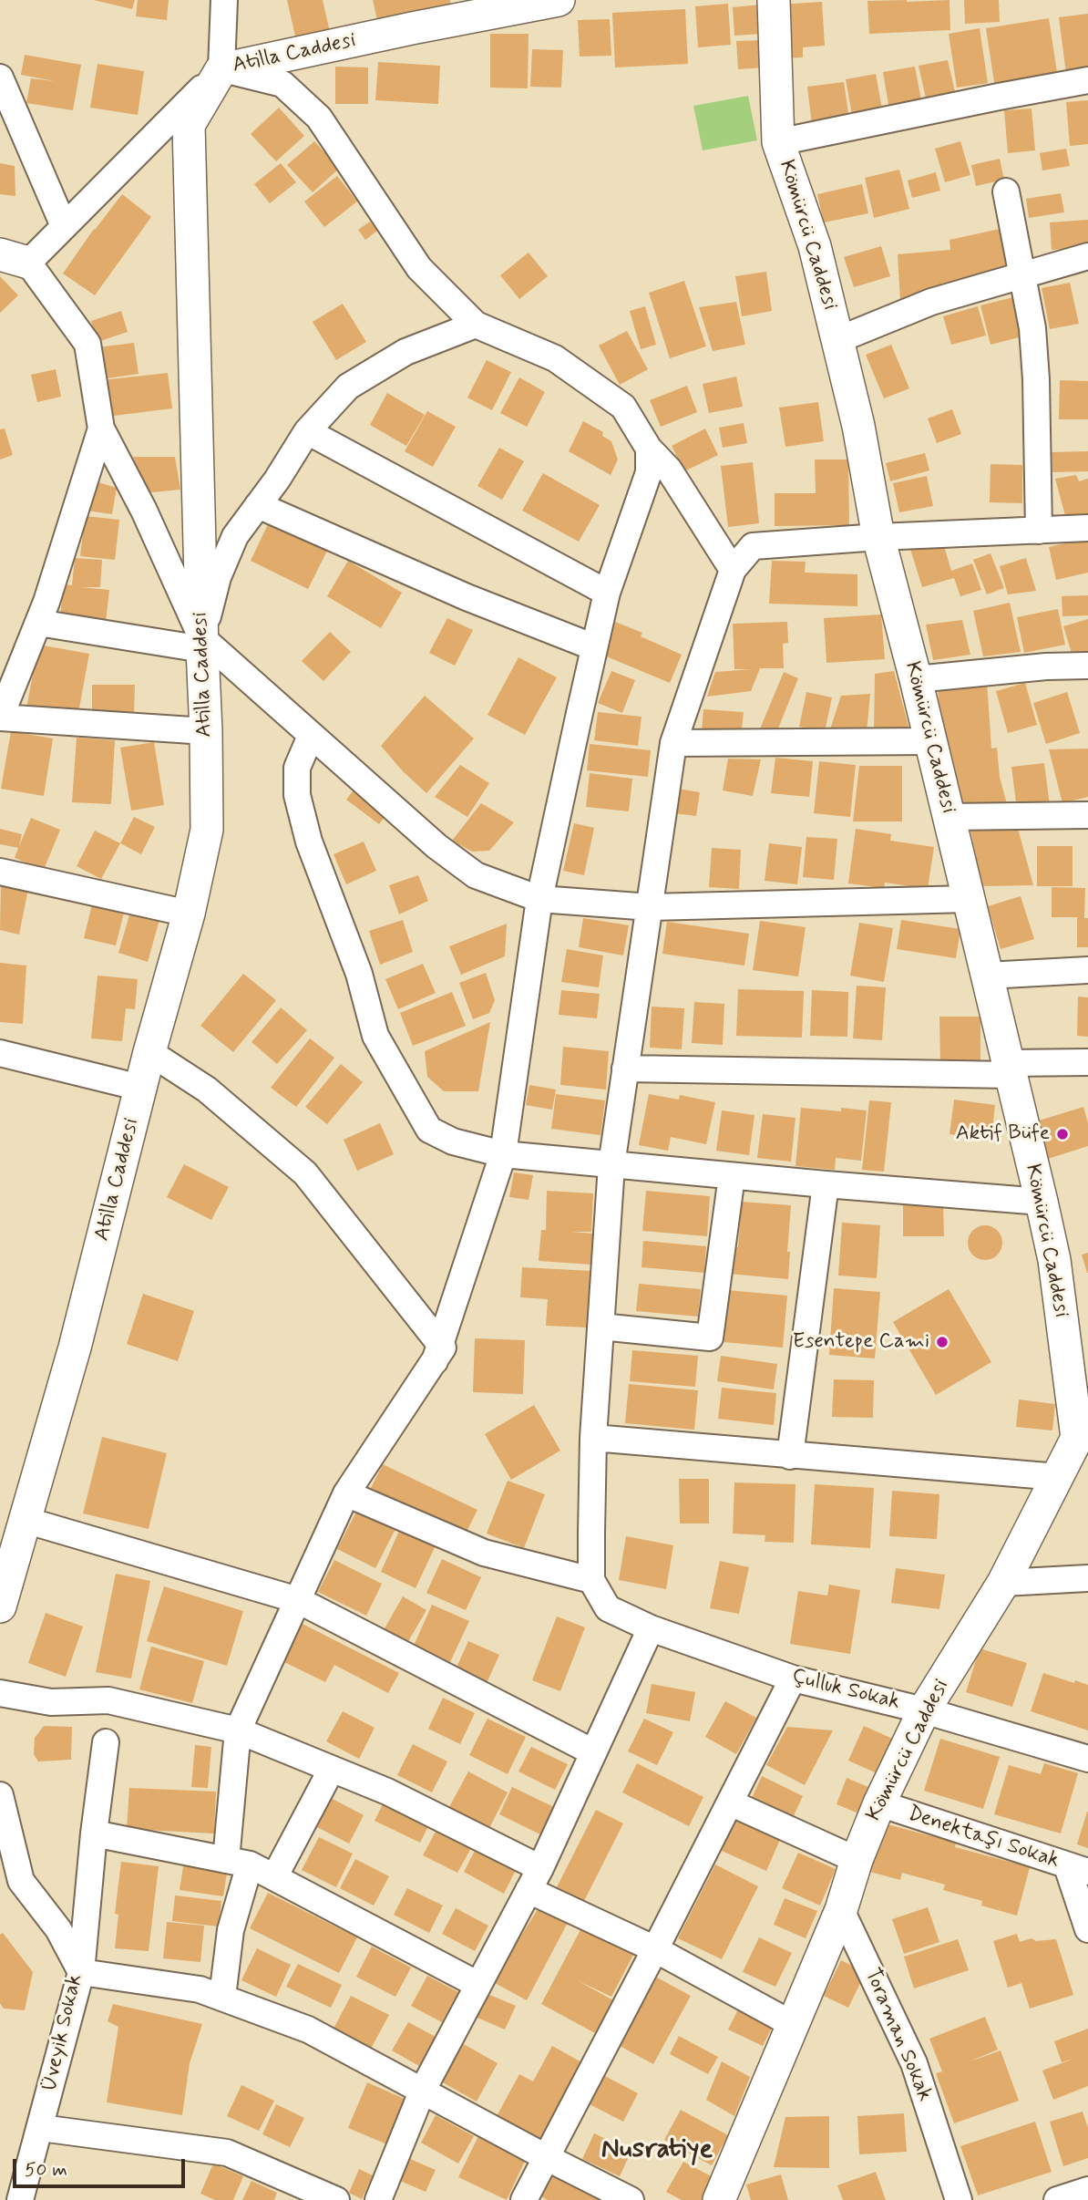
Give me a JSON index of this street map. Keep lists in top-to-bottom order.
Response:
{
  "streets": {
    "street": [
      "Atilla Caddesi",
      "Kömürcü Caddesi",
      "Çulluk Sokak",
      "Denektaşı Sokak",
      "Üveyik Sokak",
      "Toraman Sokak"
    ]
  },
  "crossings": [
    ["Kömürcü Caddesi", "Çulluk Sokak"],
    ["Kömürcü Caddesi", "Denektaşı Sokak"],
    ["Kömürcü Caddesi", "Toraman Sokak"]
  ],
  "districts": ["Nusratiye"],
  "places": ["Aktif Büfe", "Esentepe Cami"],
  "scale_bar": "50 m"
}
